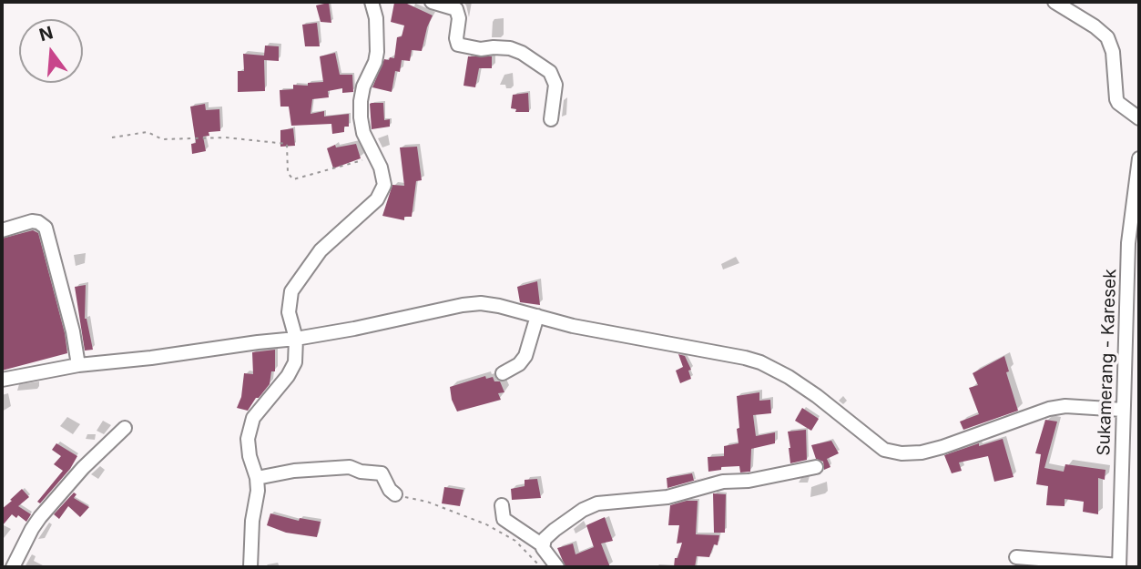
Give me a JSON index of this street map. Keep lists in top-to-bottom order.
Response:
{
  "streets": {
    "street": ["Sukamerang - Karesek"]
  },
  "north": "top"
}
